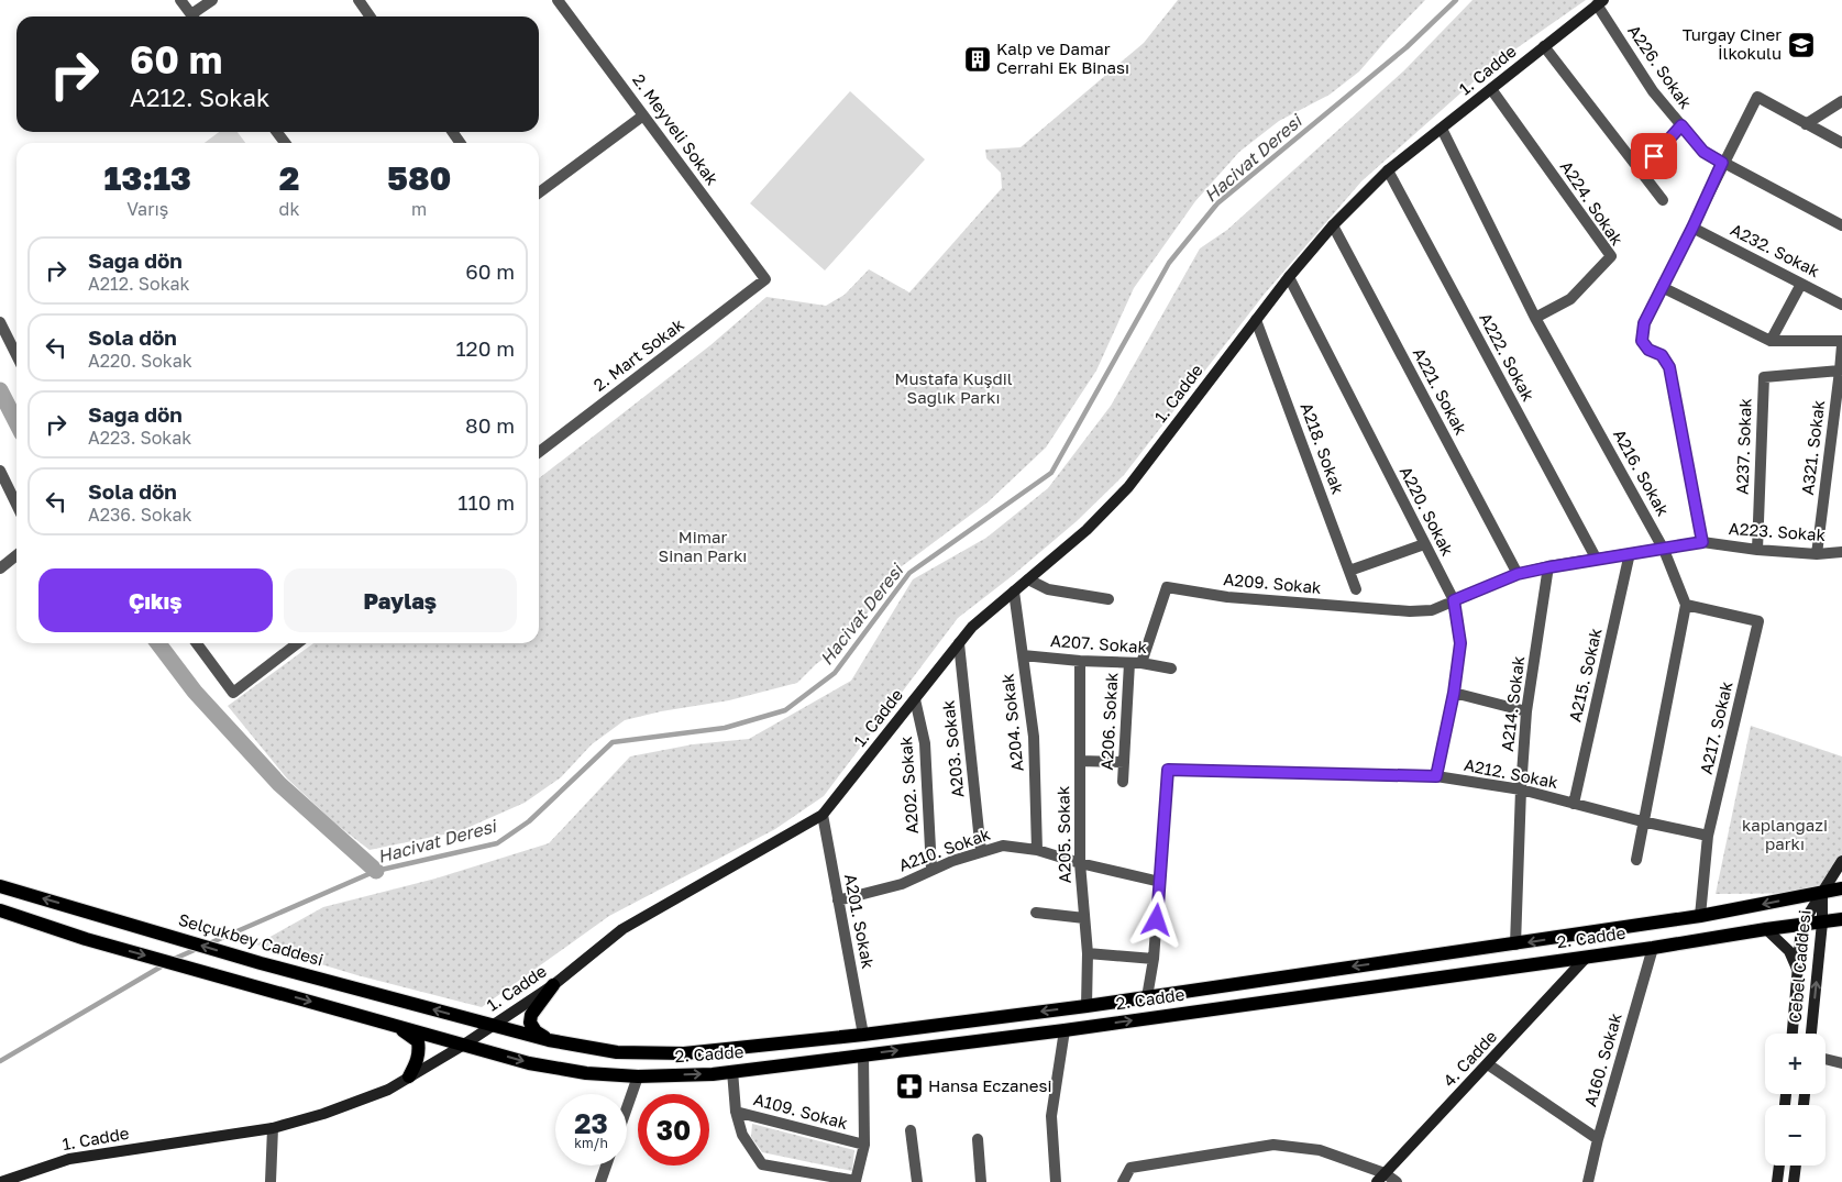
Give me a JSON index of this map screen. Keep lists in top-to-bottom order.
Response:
{
  "streets": {
    "main road": [
      "1. Cadde",
      "2. Cadde",
      "Selçukbey Caddesi",
      "Cebel Caddesi",
      "4. Cadde"
    ],
    "street": [
      "A226. Sokak",
      "2. Meyveli Sokak",
      "A224. Sokak",
      "A232. Sokak",
      "2. Mart Sokak",
      "A222. Sokak",
      "A221. Sokak",
      "A237. Sokak",
      "A321. Sokak",
      "A218. Sokak",
      "A216. Sokak",
      "A220. Sokak",
      "A223. Sokak",
      "A209. Sokak",
      "A207. Sokak",
      "A215. Sokak",
      "A214. Sokak",
      "A206. Sokak",
      "A204. Sokak",
      "A217. Sokak",
      "A203. Sokak",
      "A212. Sokak",
      "A202. Sokak",
      "A205. Sokak",
      "A210. Sokak",
      "A201. Sokak",
      "A160. Sokak",
      "A109. Sokak"
    ]
  },
  "crossings": [
    ["A226. Sokak", "1. Cadde"],
    ["1. Cadde", "A224. Sokak"],
    ["1. Cadde", "A222. Sokak"],
    ["1. Cadde", "A221. Sokak"],
    ["1. Cadde", "A218. Sokak"],
    ["1. Cadde", "A216. Sokak"],
    ["1. Cadde", "A220. Sokak"],
    ["1. Cadde", "A204. Sokak"],
    ["1. Cadde", "A203. Sokak"],
    ["1. Cadde", "A202. Sokak"],
    ["1. Cadde", "A201. Sokak"],
    ["1. Cadde", "2. Cadde"],
    ["1. Cadde", "Selçukbey Caddesi"],
    ["2. Meyveli Sokak", "2. Mart Sokak"],
    ["A224. Sokak", "A216. Sokak"],
    ["A222. Sokak", "A223. Sokak"],
    ["A221. Sokak", "A223. Sokak"],
    ["A237. Sokak", "A321. Sokak"],
    ["A237. Sokak", "A223. Sokak"],
    ["A321. Sokak", "A223. Sokak"],
    ["A216. Sokak", "A223. Sokak"],
    ["A216. Sokak", "A217. Sokak"],
    ["A220. Sokak", "A223. Sokak"],
    ["A220. Sokak", "A209. Sokak"],
    ["A220. Sokak", "A212. Sokak"],
    ["A223. Sokak", "A209. Sokak"],
    ["A223. Sokak", "A215. Sokak"],
    ["A223. Sokak", "A214. Sokak"],
    ["A209. Sokak", "A207. Sokak"],
    ["A207. Sokak", "A206. Sokak"],
    ["A207. Sokak", "A204. Sokak"],
    ["A207. Sokak", "A205. Sokak"],
    ["A215. Sokak", "A212. Sokak"],
    ["A214. Sokak", "A212. Sokak"],
    ["A214. Sokak", "2. Cadde"],
    ["A204. Sokak", "A210. Sokak"],
    ["A217. Sokak", "A212. Sokak"],
    ["A217. Sokak", "2. Cadde"],
    ["A203. Sokak", "A210. Sokak"],
    ["A212. Sokak", "A210. Sokak"],
    ["A212. Sokak", "2. Cadde"],
    ["A202. Sokak", "A210. Sokak"],
    ["A205. Sokak", "A210. Sokak"],
    ["A205. Sokak", "2. Cadde"],
    ["A210. Sokak", "A201. Sokak"],
    ["A201. Sokak", "2. Cadde"],
    ["2. Cadde", "Selçukbey Caddesi"],
    ["2. Cadde", "Cebel Caddesi"],
    ["2. Cadde", "4. Cadde"],
    ["2. Cadde", "A160. Sokak"],
    ["2. Cadde", "A109. Sokak"]
  ],
  "water": ["Hacivat Deresi"],
  "parks": ["Mustafa Kuşdil Sağlık Parkı", "Mimar Sinan Parkı", "kaplangazi parkı"],
  "places": {
    "school or university": ["Turgay Ciner İlkokulu"],
    "building": ["Kalp ve Damar Cerrahi Ek Binası"],
    "pharmacy": ["Hansa Eczanesi"]
  },
  "page": {
    "turn": ["60 m", "A212. Sokak"],
    "eta": [
      "13:13",
      "Varış",
      "2",
      "dk",
      "580",
      "m"
    ],
    "list": [
      {
        "name": "Sağa dön",
        "note": "A212. Sokak",
        "value": "60 m"
      },
      {
        "name": "Sola dön",
        "note": "A220. Sokak",
        "value": "120 m"
      },
      {
        "name": "Sağa dön",
        "note": "A223. Sokak",
        "value": "80 m"
      },
      {
        "name": "Sola dön",
        "note": "A236. Sokak",
        "value": "110 m"
      }
    ],
    "buttons": ["Çıkış", "Paylaş"],
    "map_buttons": ["+", "−"],
    "speed": "23 km/h",
    "limit": "30"
  }
}
